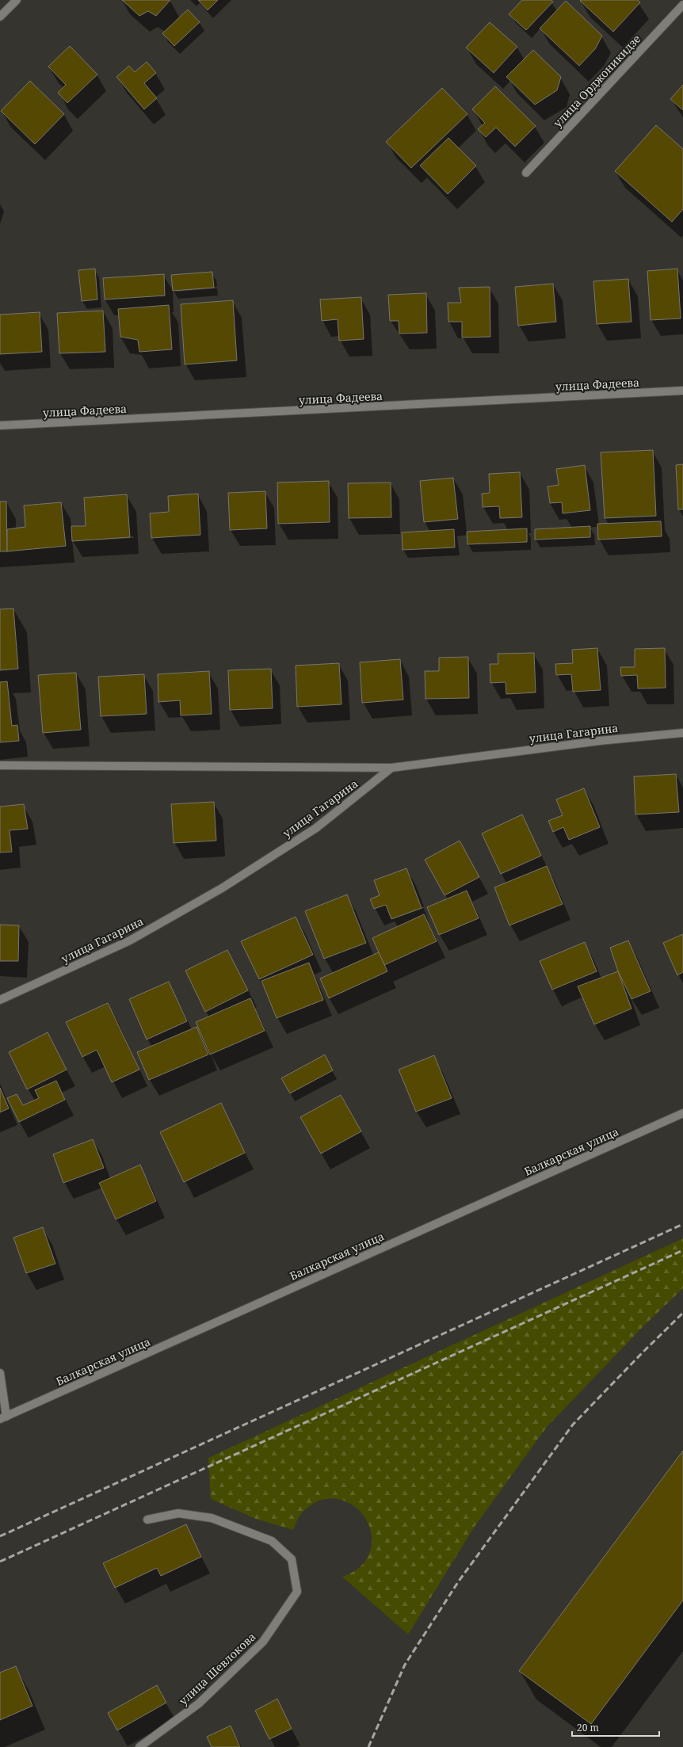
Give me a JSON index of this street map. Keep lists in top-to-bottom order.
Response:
{
  "streets": {
    "street": [
      "улица Орджоникидзе",
      "улица Фадеева",
      "улица Гагарина",
      "Балкарская улица",
      "улица Шевлокова"
    ]
  },
  "scale_bar": "20 m"
}
